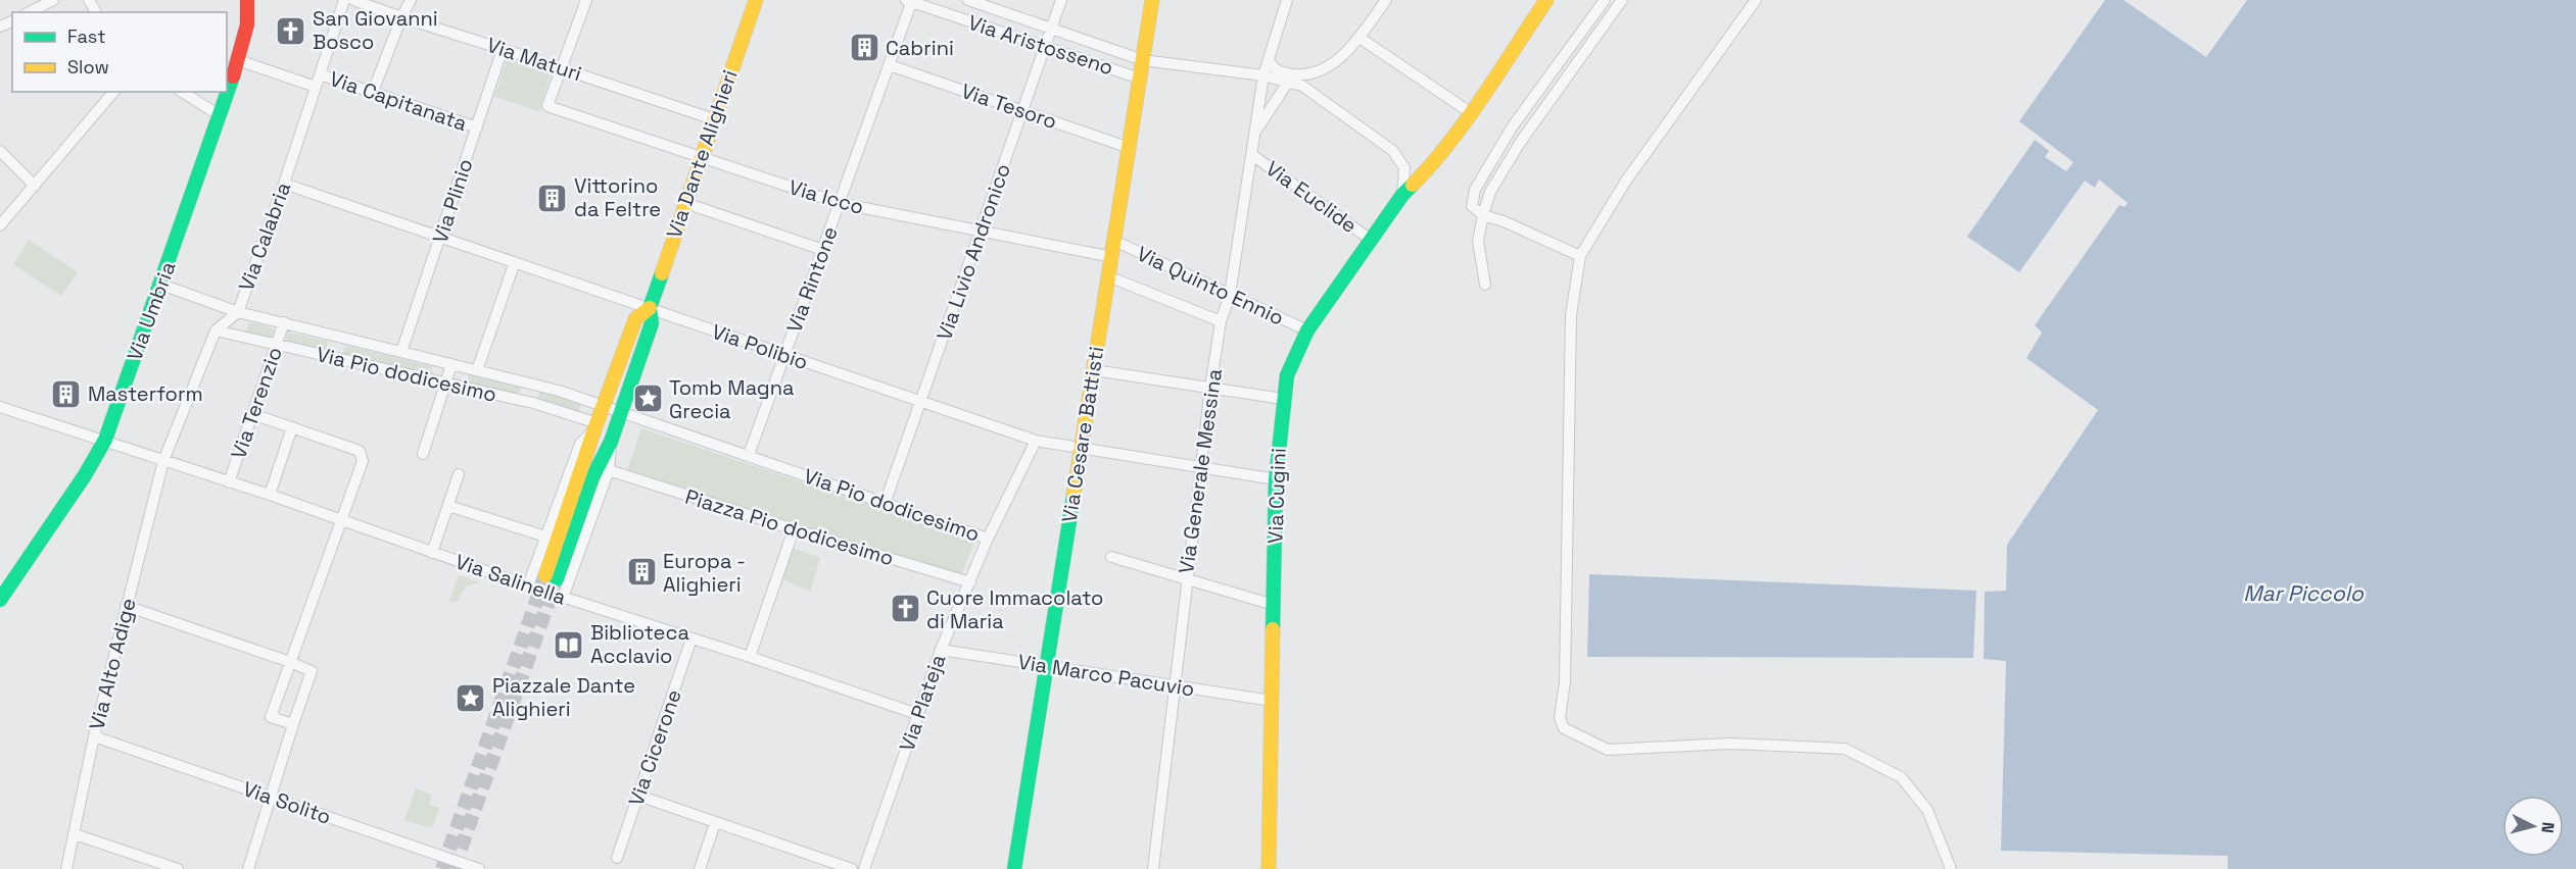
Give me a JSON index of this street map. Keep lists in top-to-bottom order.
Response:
{
  "streets": {
    "main road": [
      "Via Dante Alighieri",
      "Via Umbria",
      "Via Cesare Battisti",
      "Via Cugini"
    ],
    "street": [
      "Via Aristosseno",
      "Via Maturi",
      "Via Capitanata",
      "Via Tesoro",
      "Via Icco",
      "Via Euclide",
      "Via Plinio",
      "Via Calabria",
      "Via Livio Andronico",
      "Via Rintone",
      "Via Quinto Ennio",
      "Via Polibio",
      "Via Pio dodicesimo",
      "Via Terenzio",
      "Via Generale Messina",
      "Piazza Pio dodicesimo",
      "Via Salinella",
      "Via Alto Adige",
      "Via Marco Pacuvio",
      "Via Plateja",
      "Via Cicerone",
      "Via Solìto"
    ]
  },
  "crossings": [
    ["Via Aristosseno", "Via Livio Andronico"],
    ["Via Aristosseno", "Via Rintone"],
    ["Via Aristosseno", "Via Cesare Battisti"],
    ["Via Aristosseno", "Via Generale Messina"],
    ["Via Aristosseno", "Via Cugini"],
    ["Via Maturi", "Via Dante Alighieri"],
    ["Via Maturi", "Via Icco"],
    ["Via Maturi", "Via Plinio"],
    ["Via Capitanata", "Via Plinio"],
    ["Via Capitanata", "Via Calabria"],
    ["Via Capitanata", "Via Umbria"],
    ["Via Tesoro", "Via Livio Andronico"],
    ["Via Tesoro", "Via Rintone"],
    ["Via Tesoro", "Via Cesare Battisti"],
    ["Via Dante Alighieri", "Via Icco"],
    ["Via Dante Alighieri", "Via Polibio"],
    ["Via Dante Alighieri", "Via Pio dodicesimo"],
    ["Via Dante Alighieri", "Piazza Pio dodicesimo"],
    ["Via Dante Alighieri", "Via Salinella"],
    ["Via Icco", "Via Livio Andronico"],
    ["Via Icco", "Via Rintone"],
    ["Via Icco", "Via Cesare Battisti"],
    ["Via Euclide", "Via Generale Messina"],
    ["Via Euclide", "Via Cugini"],
    ["Via Plinio", "Via Polibio"],
    ["Via Plinio", "Via Pio dodicesimo"],
    ["Via Calabria", "Via Polibio"],
    ["Via Calabria", "Via Pio dodicesimo"],
    ["Via Calabria", "Via Salinella"],
    ["Via Calabria", "Via Alto Adige"],
    ["Via Livio Andronico", "Via Polibio"],
    ["Via Livio Andronico", "Via Pio dodicesimo"],
    ["Via Rintone", "Via Polibio"],
    ["Via Rintone", "Via Pio dodicesimo"],
    ["Via Quinto Ennio", "Via Cesare Battisti"],
    ["Via Quinto Ennio", "Via Generale Messina"],
    ["Via Quinto Ennio", "Via Cugini"],
    ["Via Umbria", "Via Pio dodicesimo"],
    ["Via Umbria", "Via Salinella"],
    ["Via Polibio", "Via Cesare Battisti"],
    ["Via Polibio", "Via Generale Messina"],
    ["Via Polibio", "Via Cugini"],
    ["Via Polibio", "Via Plateja"],
    ["Via Pio dodicesimo", "Via Terenzio"],
    ["Via Pio dodicesimo", "Via Plateja"],
    ["Via Terenzio", "Via Salinella"],
    ["Via Cesare Battisti", "Via Marco Pacuvio"],
    ["Via Generale Messina", "Via Marco Pacuvio"],
    ["Via Cugini", "Via Marco Pacuvio"],
    ["Piazza Pio dodicesimo", "Via Plateja"],
    ["Via Salinella", "Via Alto Adige"],
    ["Via Salinella", "Via Plateja"],
    ["Via Salinella", "Via Cicerone"],
    ["Via Alto Adige", "Via Solìto"],
    ["Via Marco Pacuvio", "Via Plateja"]
  ],
  "water": ["Mar Piccolo"],
  "places": {
    "church": ["San Giovanni Bosco", "Cuore Immacolato di Maria"],
    "building": [
      "Cabrini",
      "Vittorino da Feltre",
      "Masterform",
      "Europa - Alighieri"
    ],
    "place": ["Tomb Magna Grecia", "Piazzale Dante Alighieri"],
    "library": ["Biblioteca Acclavio"]
  },
  "legend": ["Fast", "Slow"],
  "north": "right"
}
